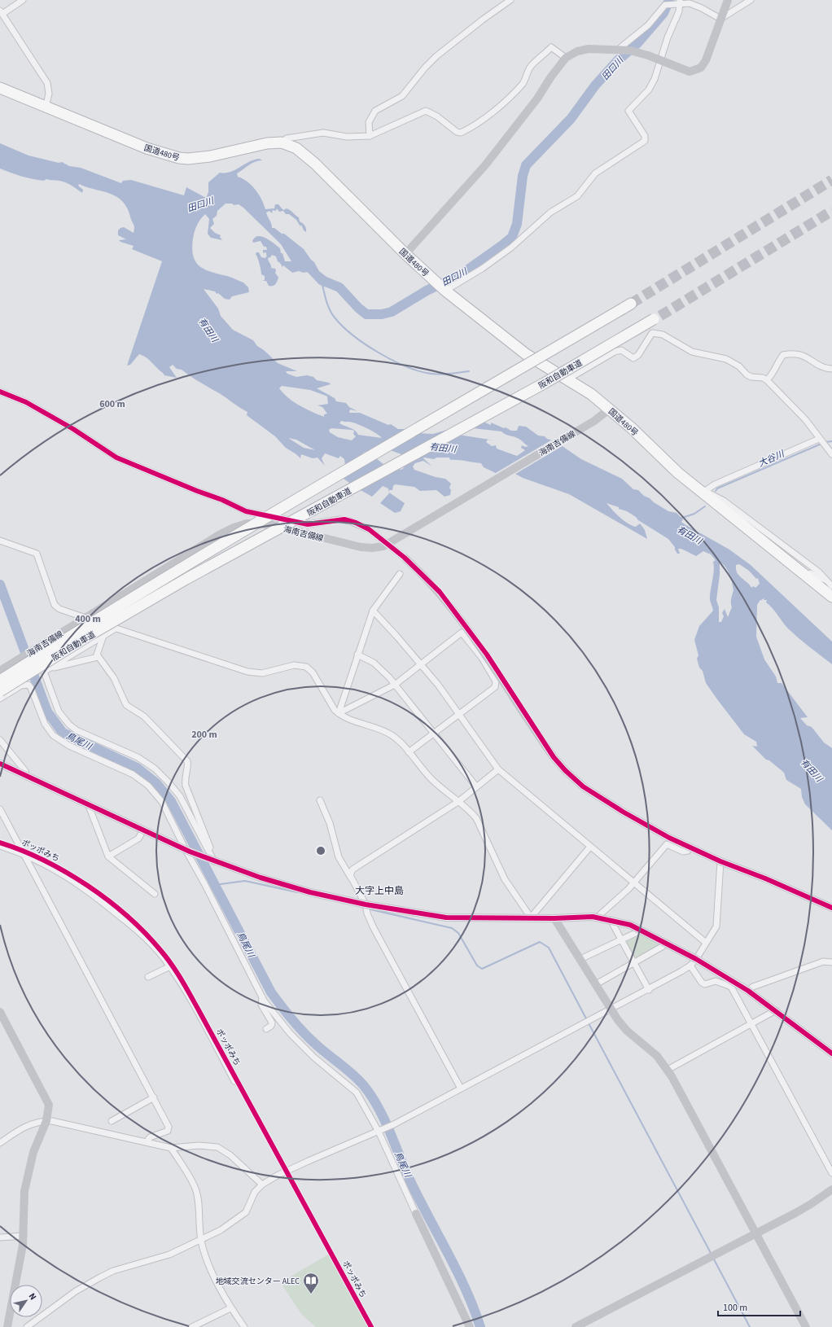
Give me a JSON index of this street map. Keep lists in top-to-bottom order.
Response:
{
  "streets": {
    "highway": ["国道480号", "阪和自動車道"],
    "street": ["海南吉備線"],
    "cycle path": ["ポッポみち"]
  },
  "crossings": [
    ["国道480号", "海南吉備線"]
  ],
  "districts": ["大字上中島"],
  "water": [
    "田口川",
    "有田川",
    "大谷川",
    "鳥尾川"
  ],
  "places": {
    "library": ["地域交流センター ALEC"]
  },
  "scale_bar": "100 m",
  "north": "top right",
  "rings": ["600 m", "400 m", "200 m"]
}
